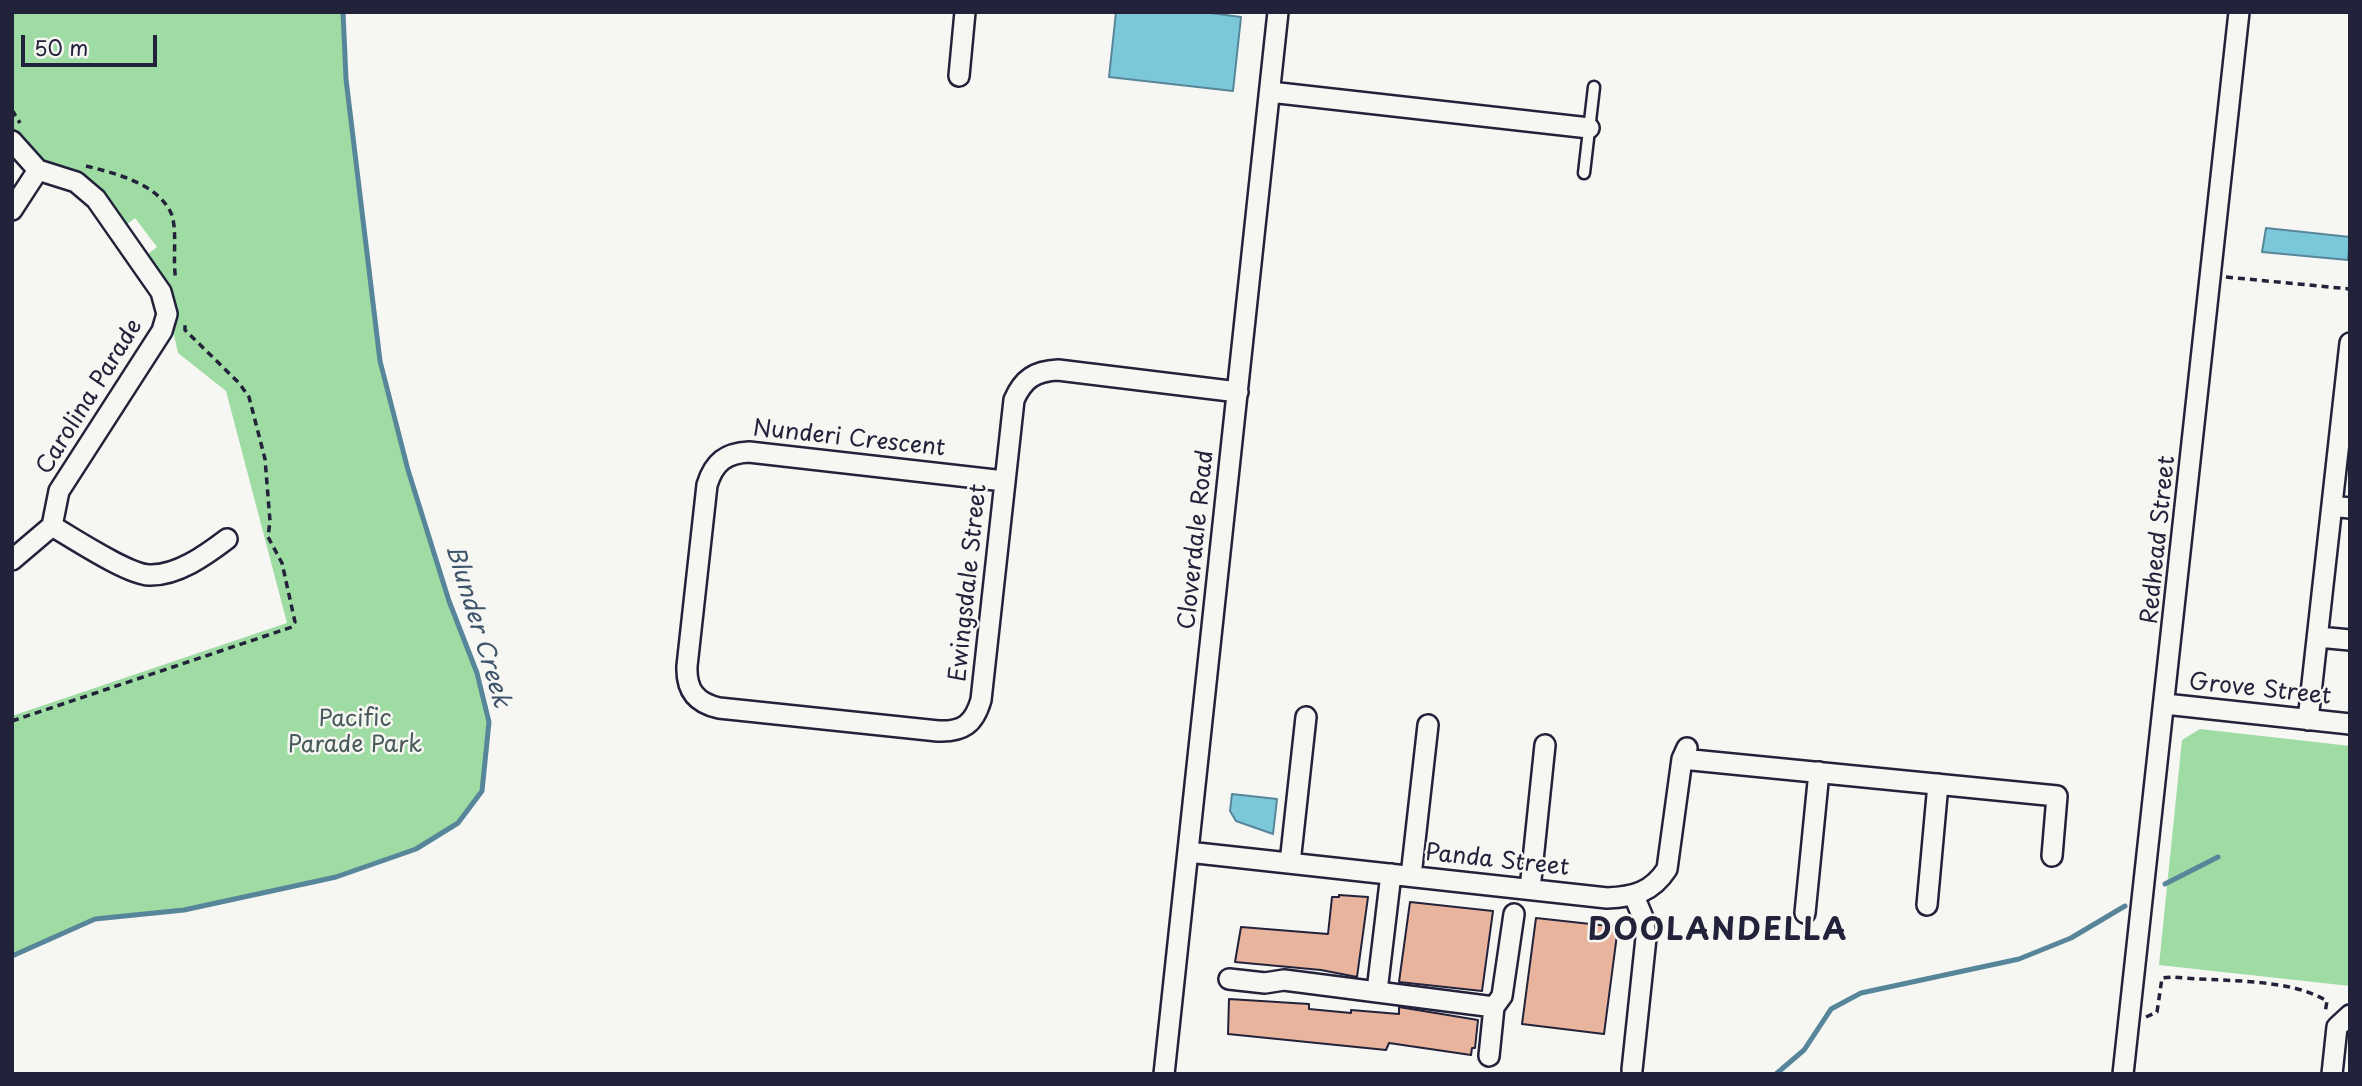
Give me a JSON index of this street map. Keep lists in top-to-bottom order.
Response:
{
  "streets": {
    "street": [
      "Carolina Parade",
      "Nunderi Crescent",
      "Cloverdale Road",
      "Redhead Street",
      "Ewingsdale Street",
      "Grove Street",
      "Panda Street"
    ]
  },
  "crossings": [
    ["Nunderi Crescent", "Ewingsdale Street"],
    ["Cloverdale Road", "Ewingsdale Street"],
    ["Cloverdale Road", "Panda Street"],
    ["Redhead Street", "Grove Street"]
  ],
  "districts": ["DOOLANDELLA"],
  "water": ["Blunder Creek"],
  "parks": ["Pacific Parade Park"],
  "scale_bar": "50 m"
}
